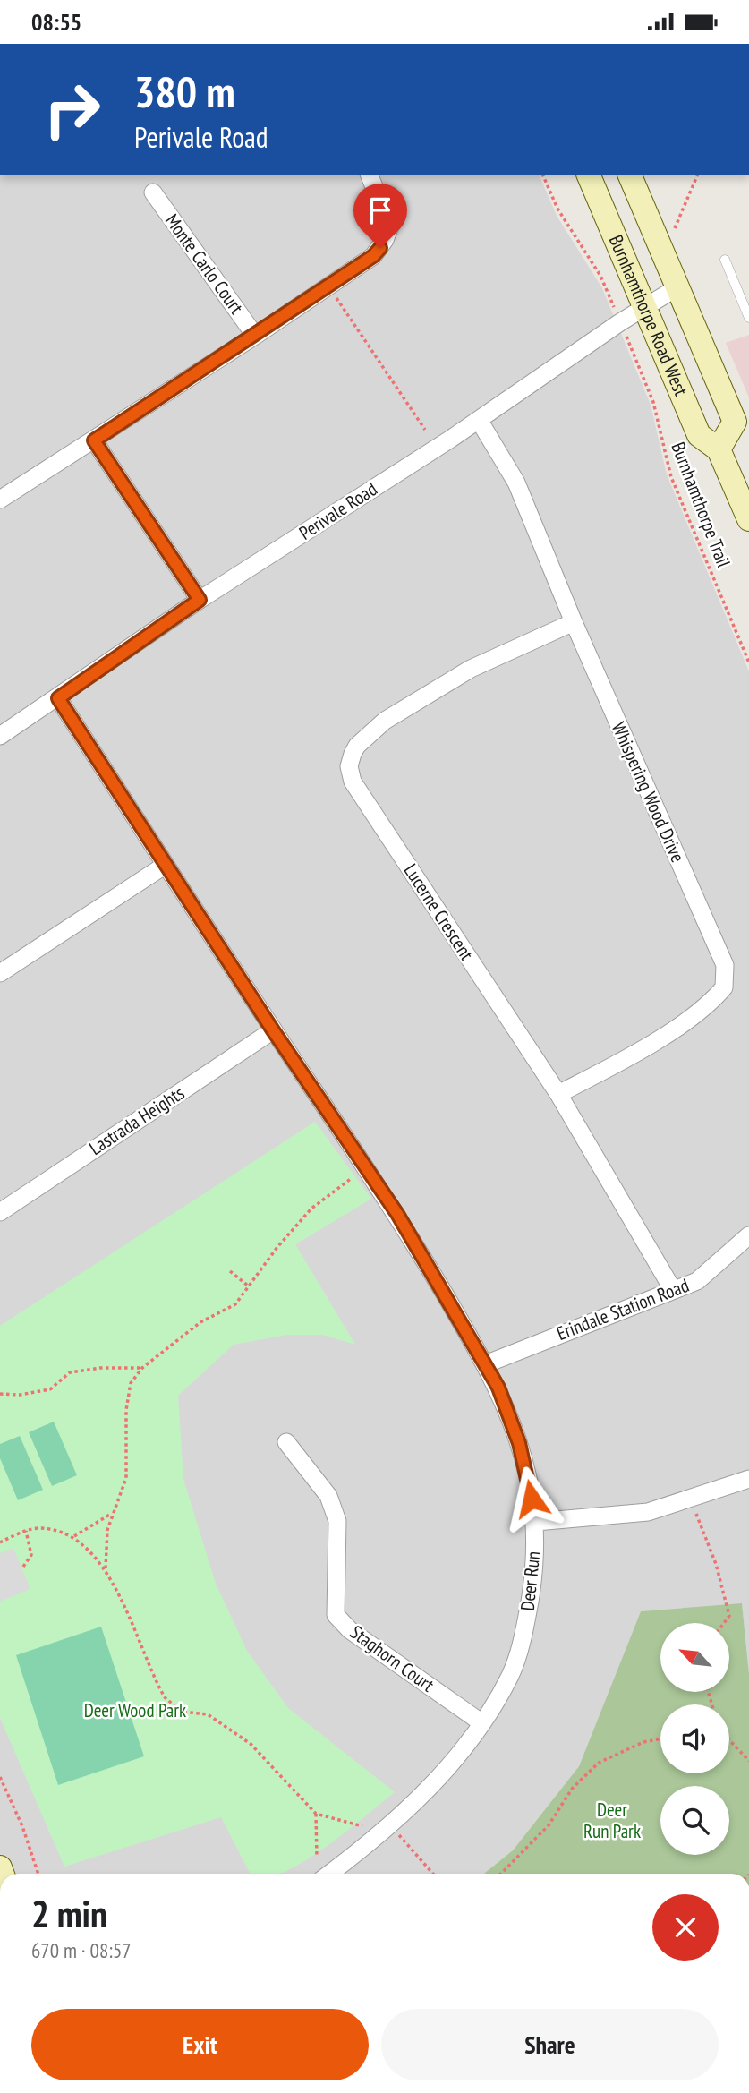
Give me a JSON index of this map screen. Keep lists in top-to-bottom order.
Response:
{
  "streets": {
    "main road": ["Burnhamthorpe Road West"],
    "street": [
      "Monte Carlo Court",
      "Perivale Road",
      "Whispering Wood Drive",
      "Lucerne Crescent",
      "Lastrada Heights",
      "Erindale Station Road",
      "Deer Run",
      "Staghorn Court"
    ],
    "path": ["Burnhamthorpe Trail"]
  },
  "crossings": [
    ["Burnhamthorpe Road West", "Perivale Road"],
    ["Perivale Road", "Whispering Wood Drive"],
    ["Perivale Road", "Deer Run"],
    ["Whispering Wood Drive", "Lucerne Crescent"],
    ["Lucerne Crescent", "Erindale Station Road"],
    ["Lastrada Heights", "Deer Run"],
    ["Erindale Station Road", "Deer Run"],
    ["Deer Run", "Staghorn Court"]
  ],
  "parks": ["Deer Wood Park", "Deer Run Park"],
  "north": "top left",
  "page": {
    "status": "08:55",
    "turn": ["380 m", "Perivale Road"],
    "heading": ["2 min", "670 m · 08:57"],
    "buttons": ["Exit", "Share"]
  }
}
